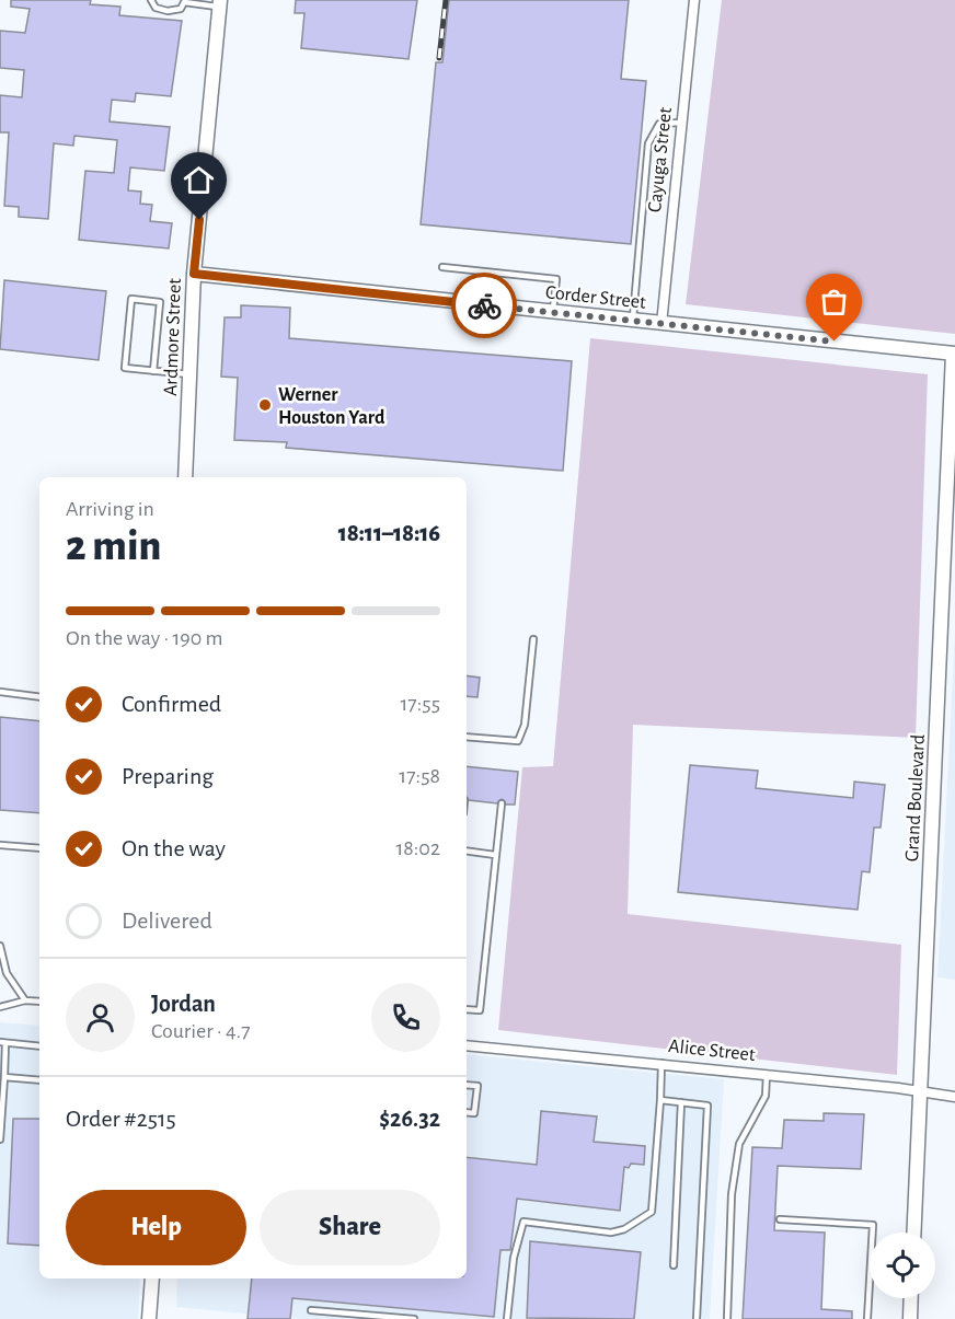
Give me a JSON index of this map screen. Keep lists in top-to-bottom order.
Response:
{
  "streets": {
    "street": [
      "Cayuga Street",
      "Corder Street",
      "Ardmore Street",
      "Grand Boulevard",
      "Alice Street"
    ]
  },
  "crossings": [
    ["Cayuga Street", "Corder Street"],
    ["Corder Street", "Ardmore Street"],
    ["Corder Street", "Grand Boulevard"],
    ["Grand Boulevard", "Alice Street"]
  ],
  "places": ["Werner Houston Yard"],
  "page": {
    "heading": ["2 min", "Arriving in", "18:11–18:16"],
    "panel": [
      "Jordan",
      "Courier · 4.7",
      "Order #2515",
      "$26.32"
    ],
    "bar": "On the way · 190 m",
    "list": [
      ["Confirmed", "17:55"],
      ["Preparing", "17:58"],
      ["On the way", "18:02"],
      "Delivered"
    ],
    "buttons": ["Help", "Share"]
  }
}
